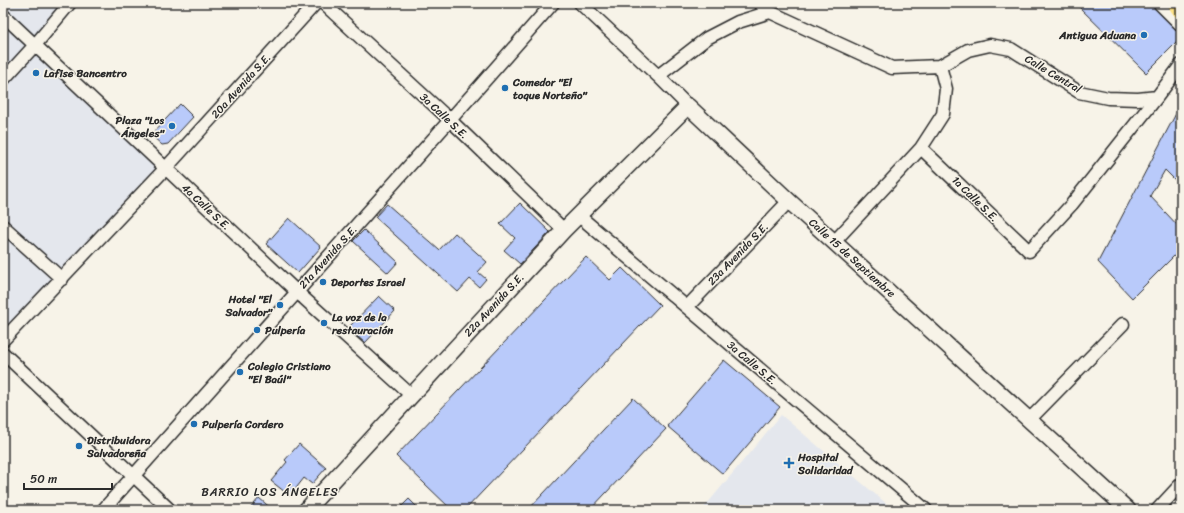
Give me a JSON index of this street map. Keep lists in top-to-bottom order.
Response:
{
  "streets": {
    "street": [
      "Calle Central",
      "20a Avenida S.E.",
      "3a Calle S.E.",
      "1a Calle S.E.",
      "4a Calle S.E.",
      "23a Avenida S.E.",
      "21a Avenida S.E.",
      "Calle 15 de Septiembre",
      "22a Avenida S.E."
    ]
  },
  "crossings": [
    ["Calle Central", "1a Calle S.E."],
    ["20a Avenida S.E.", "4a Calle S.E."],
    ["3a Calle S.E.", "23a Avenida S.E."],
    ["3a Calle S.E.", "21a Avenida S.E."],
    ["3a Calle S.E.", "22a Avenida S.E."],
    ["4a Calle S.E.", "21a Avenida S.E."],
    ["4a Calle S.E.", "22a Avenida S.E."],
    ["23a Avenida S.E.", "Calle 15 de Septiembre"],
    ["Calle 15 de Septiembre", "22a Avenida S.E."]
  ],
  "districts": ["BARRIO LOS ÁNGELES"],
  "places": {
    "other": [
      "Antigua Aduana",
      "Lafise Bancentro",
      "Comedor \"El toque Norteño\"",
      "Plaza \"Los Ángeles\"",
      "Deportes Israel",
      "Hotel \"El Salvador\"",
      "La voz de la restauración",
      "Pulpería",
      "Colegio Cristiano \"El Baúl\"",
      "Pulpería Cordero",
      "Distribuidora Salvadoreña"
    ],
    "health": ["Hospital Solidaridad"]
  },
  "scale_bar": "50 m"
}
